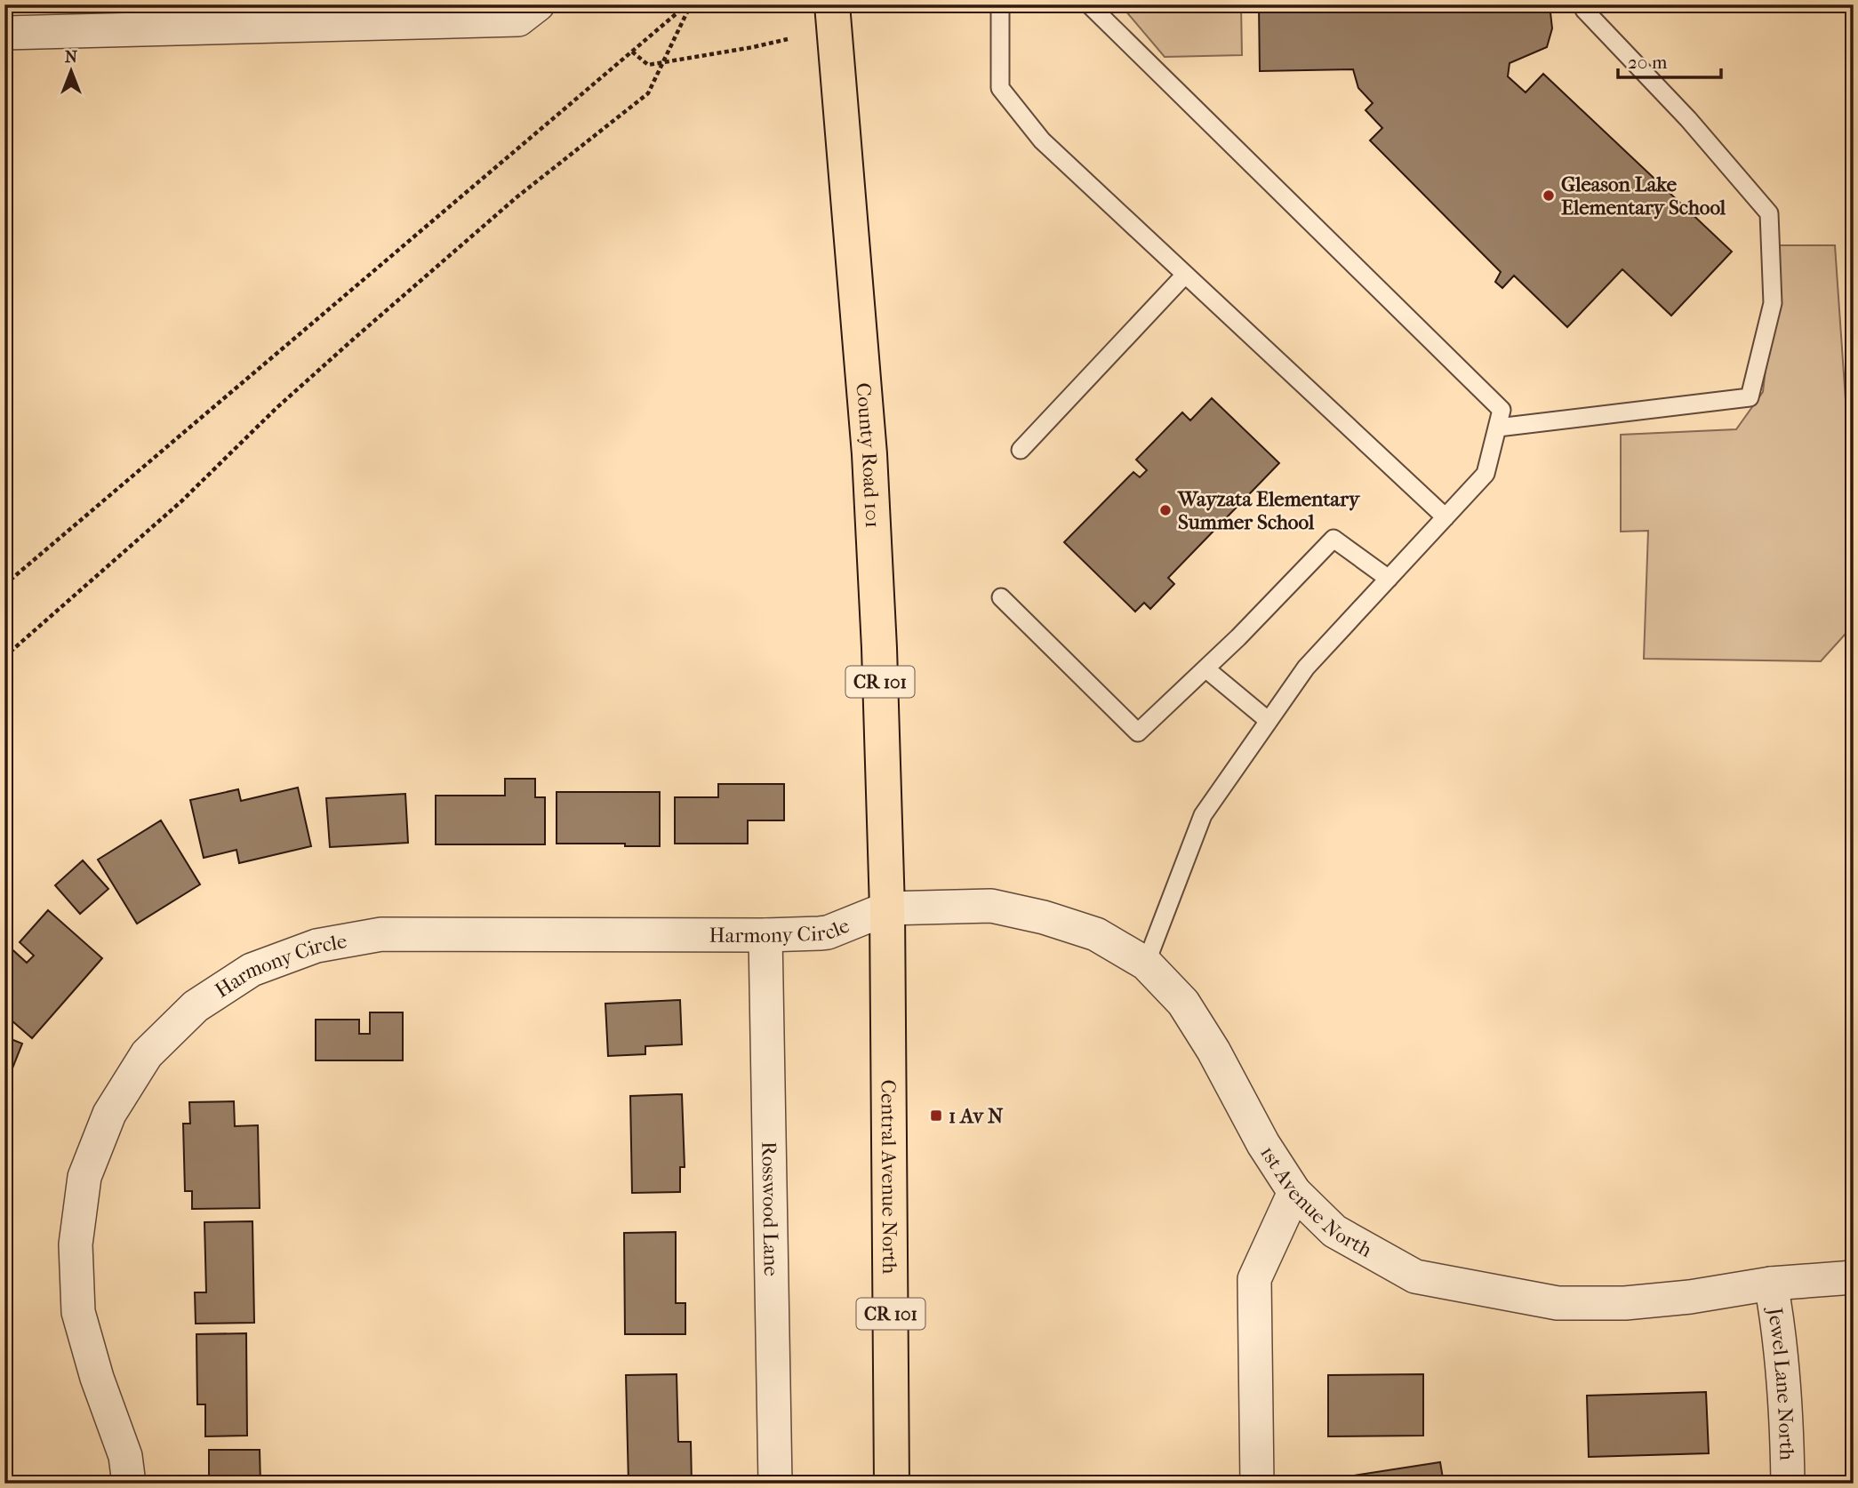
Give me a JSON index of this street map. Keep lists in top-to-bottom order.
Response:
{
  "streets": {
    "main road": ["County Road 101", "CR 101", "Central Avenue North"],
    "street": [
      "Harmony Circle",
      "1st Avenue North",
      "Rosswood Lane",
      "Jewel Lane North"
    ]
  },
  "crossings": [
    ["County Road 101", "Harmony Circle"],
    ["County Road 101", "Central Avenue North"],
    ["County Road 101", "1st Avenue North"],
    ["Harmony Circle", "Central Avenue North"],
    ["Harmony Circle", "1st Avenue North"],
    ["Harmony Circle", "Rosswood Lane"],
    ["Central Avenue North", "1st Avenue North"],
    ["1st Avenue North", "Jewel Lane North"]
  ],
  "places": {
    "other": ["Gleason Lake Elementary School", "Wayzata Elementary Summer School"],
    "transit": ["1 Av N"]
  },
  "scale_bar": "20 m",
  "north": "top"
}
